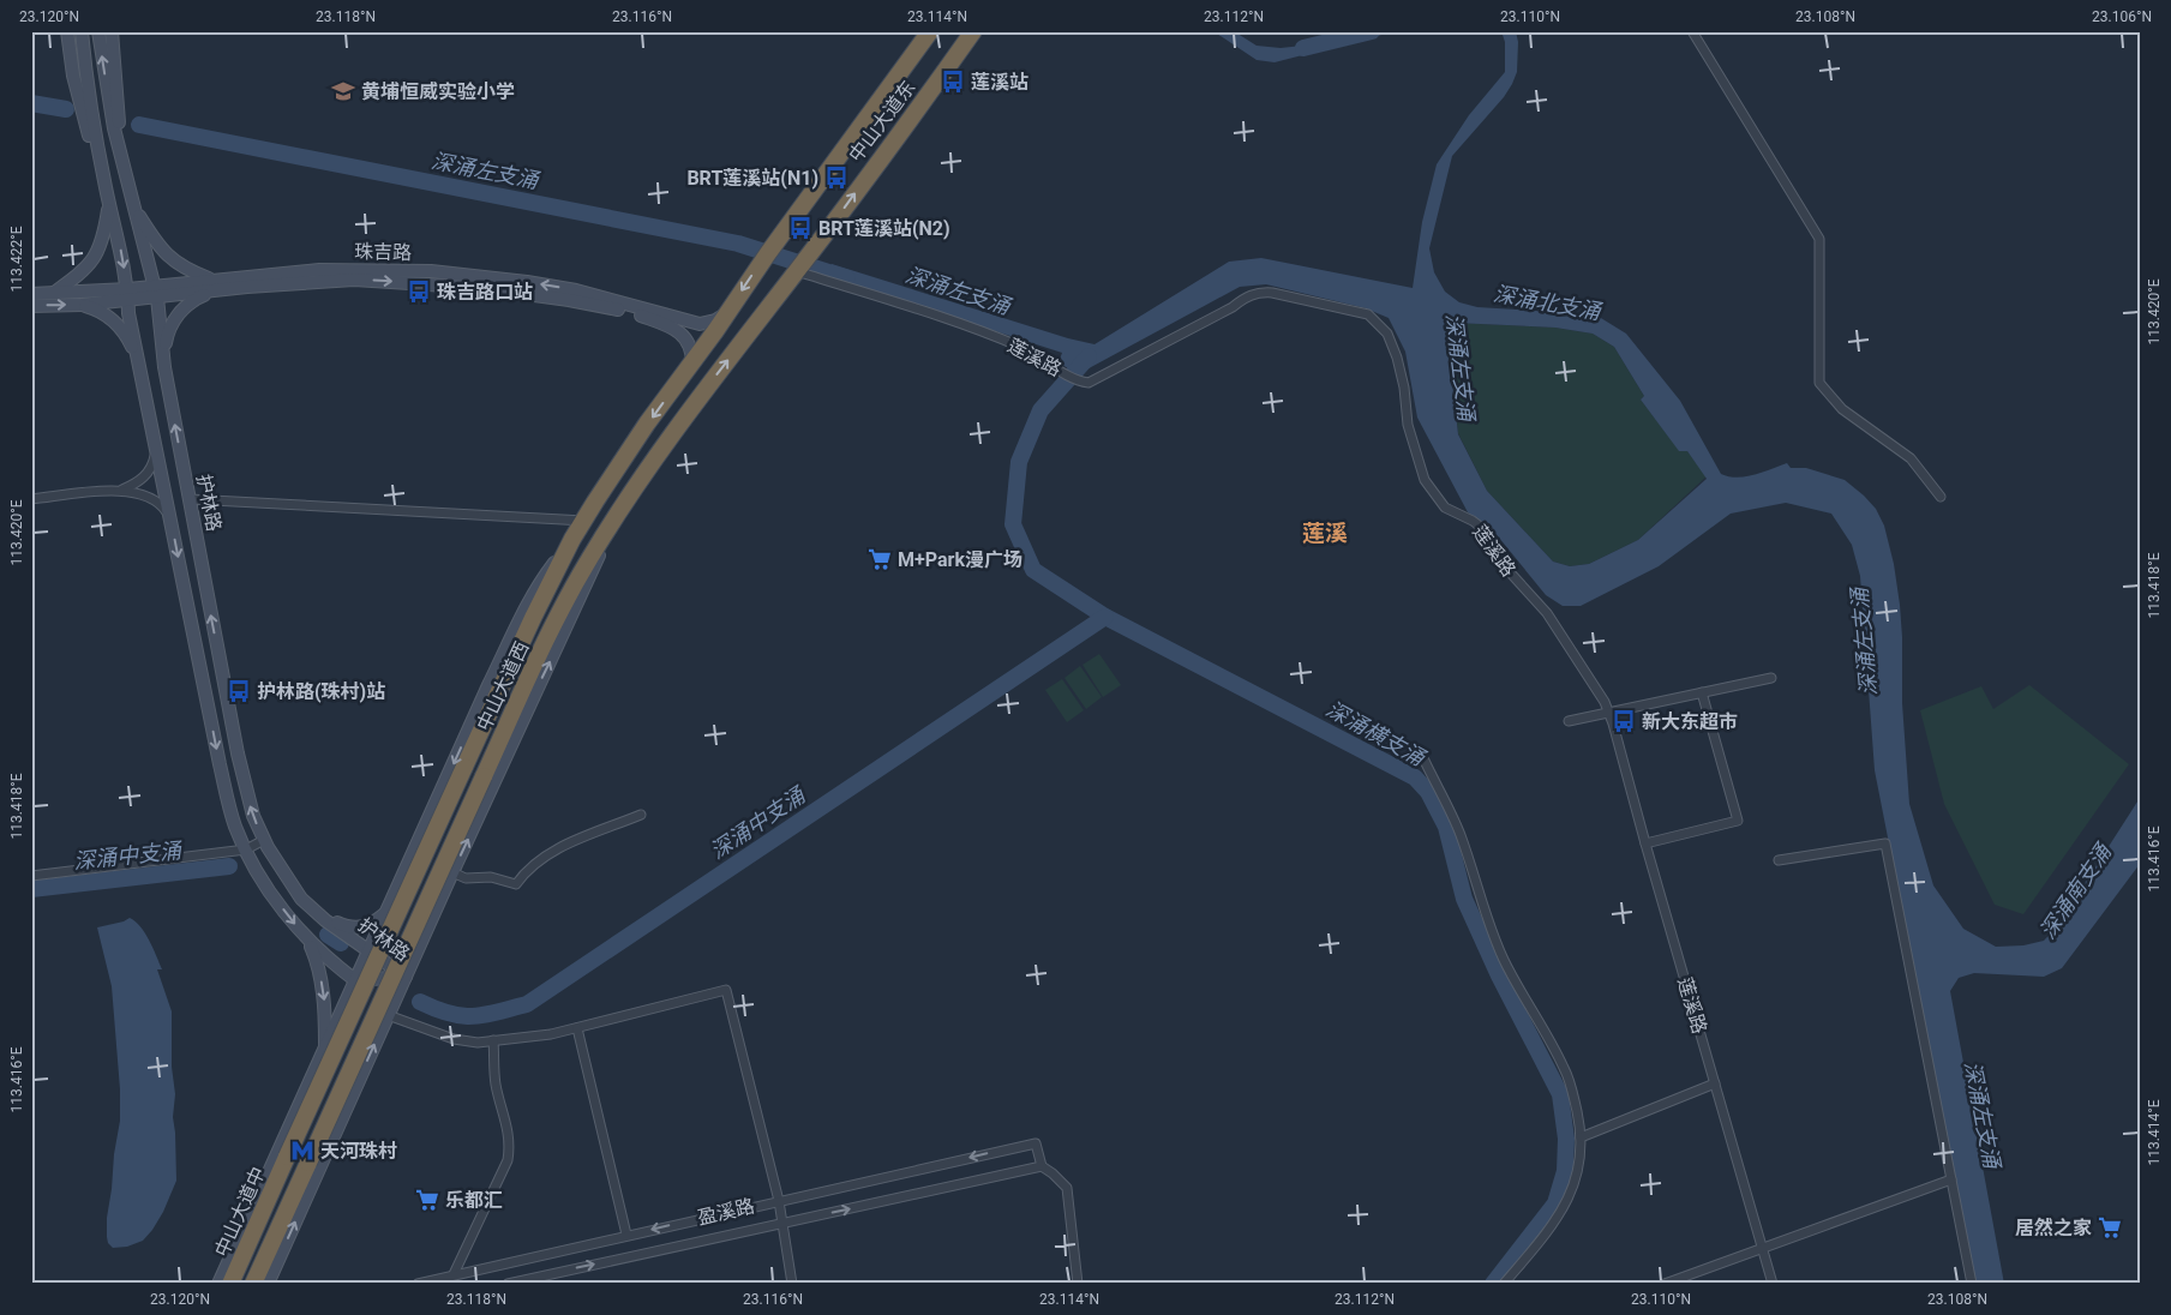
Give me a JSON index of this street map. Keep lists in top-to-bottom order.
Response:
{
  "streets": {
    "highway": ["中山大道东", "中山大道西", "中山大道中"],
    "main road": ["珠吉路", "护林路"],
    "street": ["莲溪路", "盈溪路"]
  },
  "crossings": [
    ["中山大道东", "珠吉路"],
    ["中山大道东", "莲溪路"],
    ["中山大道东", "中山大道西"],
    ["珠吉路", "护林路"],
    ["珠吉路", "中山大道西"],
    ["莲溪路", "中山大道西"],
    ["中山大道西", "中山大道中"]
  ],
  "districts": ["莲溪"],
  "water": [
    "深涌左支涌",
    "深涌北支涌",
    "深涌横支涌",
    "深涌中支涌",
    "深涌南支涌"
  ],
  "places": {
    "bus stop": [
      "莲溪站",
      "BRT莲溪站(N1)",
      "BRT莲溪站(N2)",
      "珠吉路口站",
      "护林路(珠村)站",
      "新大东超市"
    ],
    "school or university": ["黄埔恒威实验小学"],
    "supermarket": ["M+Park漫广场", "乐都汇", "居然之家"],
    "metro station": ["天河珠村"]
  },
  "coordinates": [
    "23.120°N",
    "23.118°N",
    "23.116°N",
    "23.114°N",
    "23.112°N",
    "23.110°N",
    "23.108°N",
    "23.106°N",
    "113.422°E",
    "113.420°E",
    "113.418°E",
    "113.416°E",
    "113.414°E"
  ]
}
